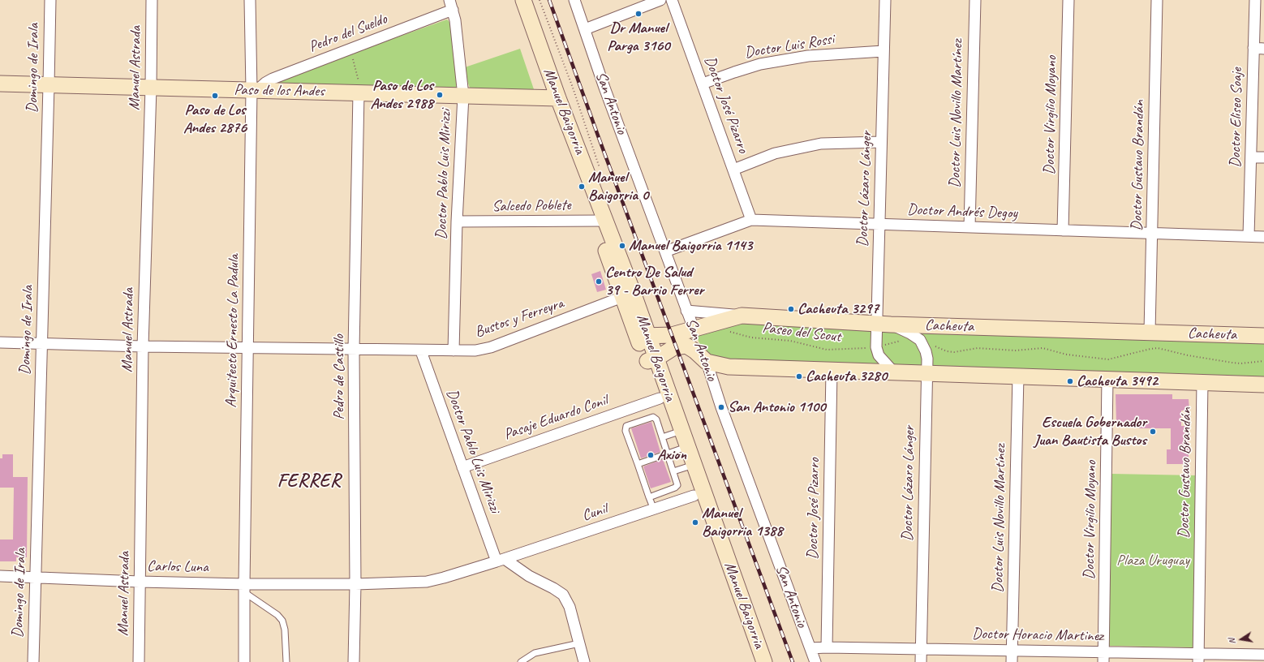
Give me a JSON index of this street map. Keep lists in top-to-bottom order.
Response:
{
  "streets": {
    "main road": [
      "Paso de los Andes",
      "San Antonio",
      "Manuel Baigorria",
      "Cacheuta"
    ],
    "street": [
      "Pedro del Sueldo",
      "Doctor Luis Rossi",
      "Domingo de Irala",
      "Manuel Astrada",
      "Doctor José Pizarro",
      "Doctor Luis Novillo Martínez",
      "Doctor Virgilio Moyano",
      "Doctor Eliseo Soaje",
      "Doctor Gustavo Brandán",
      "Doctor Pablo Luis Mirizzi",
      "Doctor Lázaro Lánger",
      "Salcedo Poblete",
      "Doctor Andrés Degoy",
      "Bustos y Ferreyra",
      "Arquitecto Ernesto La Padula",
      "Pedro de Castillo",
      "Pasaje Eduardo Conil",
      "Cunil",
      "Carlos Luna",
      "Doctor Horacio Martinez"
    ],
    "path": ["Paseo del Scout"]
  },
  "crossings": [
    ["Pedro del Sueldo", "Paso de los Andes"],
    ["Pedro del Sueldo", "Doctor Pablo Luis Mirizzi"],
    ["Pedro del Sueldo", "Arquitecto Ernesto La Padula"],
    ["Doctor Luis Rossi", "Doctor José Pizarro"],
    ["Doctor Luis Rossi", "Doctor Lázaro Lánger"],
    ["Domingo de Irala", "Paso de los Andes"],
    ["Domingo de Irala", "Bustos y Ferreyra"],
    ["Domingo de Irala", "Carlos Luna"],
    ["Manuel Astrada", "Paso de los Andes"],
    ["Manuel Astrada", "Bustos y Ferreyra"],
    ["Manuel Astrada", "Carlos Luna"],
    ["Paso de los Andes", "Manuel Baigorria"],
    ["Paso de los Andes", "Doctor Pablo Luis Mirizzi"],
    ["Paso de los Andes", "Arquitecto Ernesto La Padula"],
    ["Paso de los Andes", "Pedro de Castillo"],
    ["San Antonio", "Doctor Andrés Degoy"],
    ["San Antonio", "Cacheuta"],
    ["San Antonio", "Doctor Horacio Martinez"],
    ["Doctor José Pizarro", "Doctor Andrés Degoy"],
    ["Doctor José Pizarro", "Doctor Horacio Martinez"],
    ["Manuel Baigorria", "Salcedo Poblete"],
    ["Manuel Baigorria", "Bustos y Ferreyra"],
    ["Manuel Baigorria", "Cacheuta"],
    ["Manuel Baigorria", "Pasaje Eduardo Conil"],
    ["Manuel Baigorria", "Cunil"],
    ["Doctor Luis Novillo Martínez", "Doctor Andrés Degoy"],
    ["Doctor Luis Novillo Martínez", "Doctor Horacio Martinez"],
    ["Doctor Virgilio Moyano", "Doctor Andrés Degoy"],
    ["Doctor Virgilio Moyano", "Doctor Horacio Martinez"],
    ["Doctor Eliseo Soaje", "Doctor Andrés Degoy"],
    ["Doctor Gustavo Brandán", "Doctor Andrés Degoy"],
    ["Doctor Gustavo Brandán", "Cacheuta"],
    ["Doctor Gustavo Brandán", "Doctor Horacio Martinez"],
    ["Doctor Pablo Luis Mirizzi", "Salcedo Poblete"],
    ["Doctor Pablo Luis Mirizzi", "Bustos y Ferreyra"],
    ["Doctor Pablo Luis Mirizzi", "Pasaje Eduardo Conil"],
    ["Doctor Pablo Luis Mirizzi", "Cunil"],
    ["Doctor Lázaro Lánger", "Doctor Andrés Degoy"],
    ["Doctor Lázaro Lánger", "Cacheuta"],
    ["Doctor Lázaro Lánger", "Paseo del Scout"],
    ["Doctor Lázaro Lánger", "Doctor Horacio Martinez"],
    ["Bustos y Ferreyra", "Arquitecto Ernesto La Padula"],
    ["Bustos y Ferreyra", "Pedro de Castillo"],
    ["Arquitecto Ernesto La Padula", "Carlos Luna"],
    ["Pedro de Castillo", "Cunil"],
    ["Pedro de Castillo", "Carlos Luna"],
    ["Cunil", "Carlos Luna"]
  ],
  "districts": ["FERRER"],
  "parks": ["Plaza Uruguay"],
  "places": [
    "Dr Manuel Parga 3160",
    "Paso de Los Andes 2988",
    "Paso de Los Andes 2876",
    "Manuel Baigorria 0",
    "Manuel Baigorria 1143",
    "Centro De Salud 39 - Barrio Ferrer",
    "Cacheuta 3297",
    "Cacheuta 3280",
    "Cacheuta 3492",
    "San Antonio 1100",
    "Escuela Gobernador Juan Bautista Bustos",
    "Axion",
    "Manuel Baigorria 1388"
  ],
  "north": "left"
}
